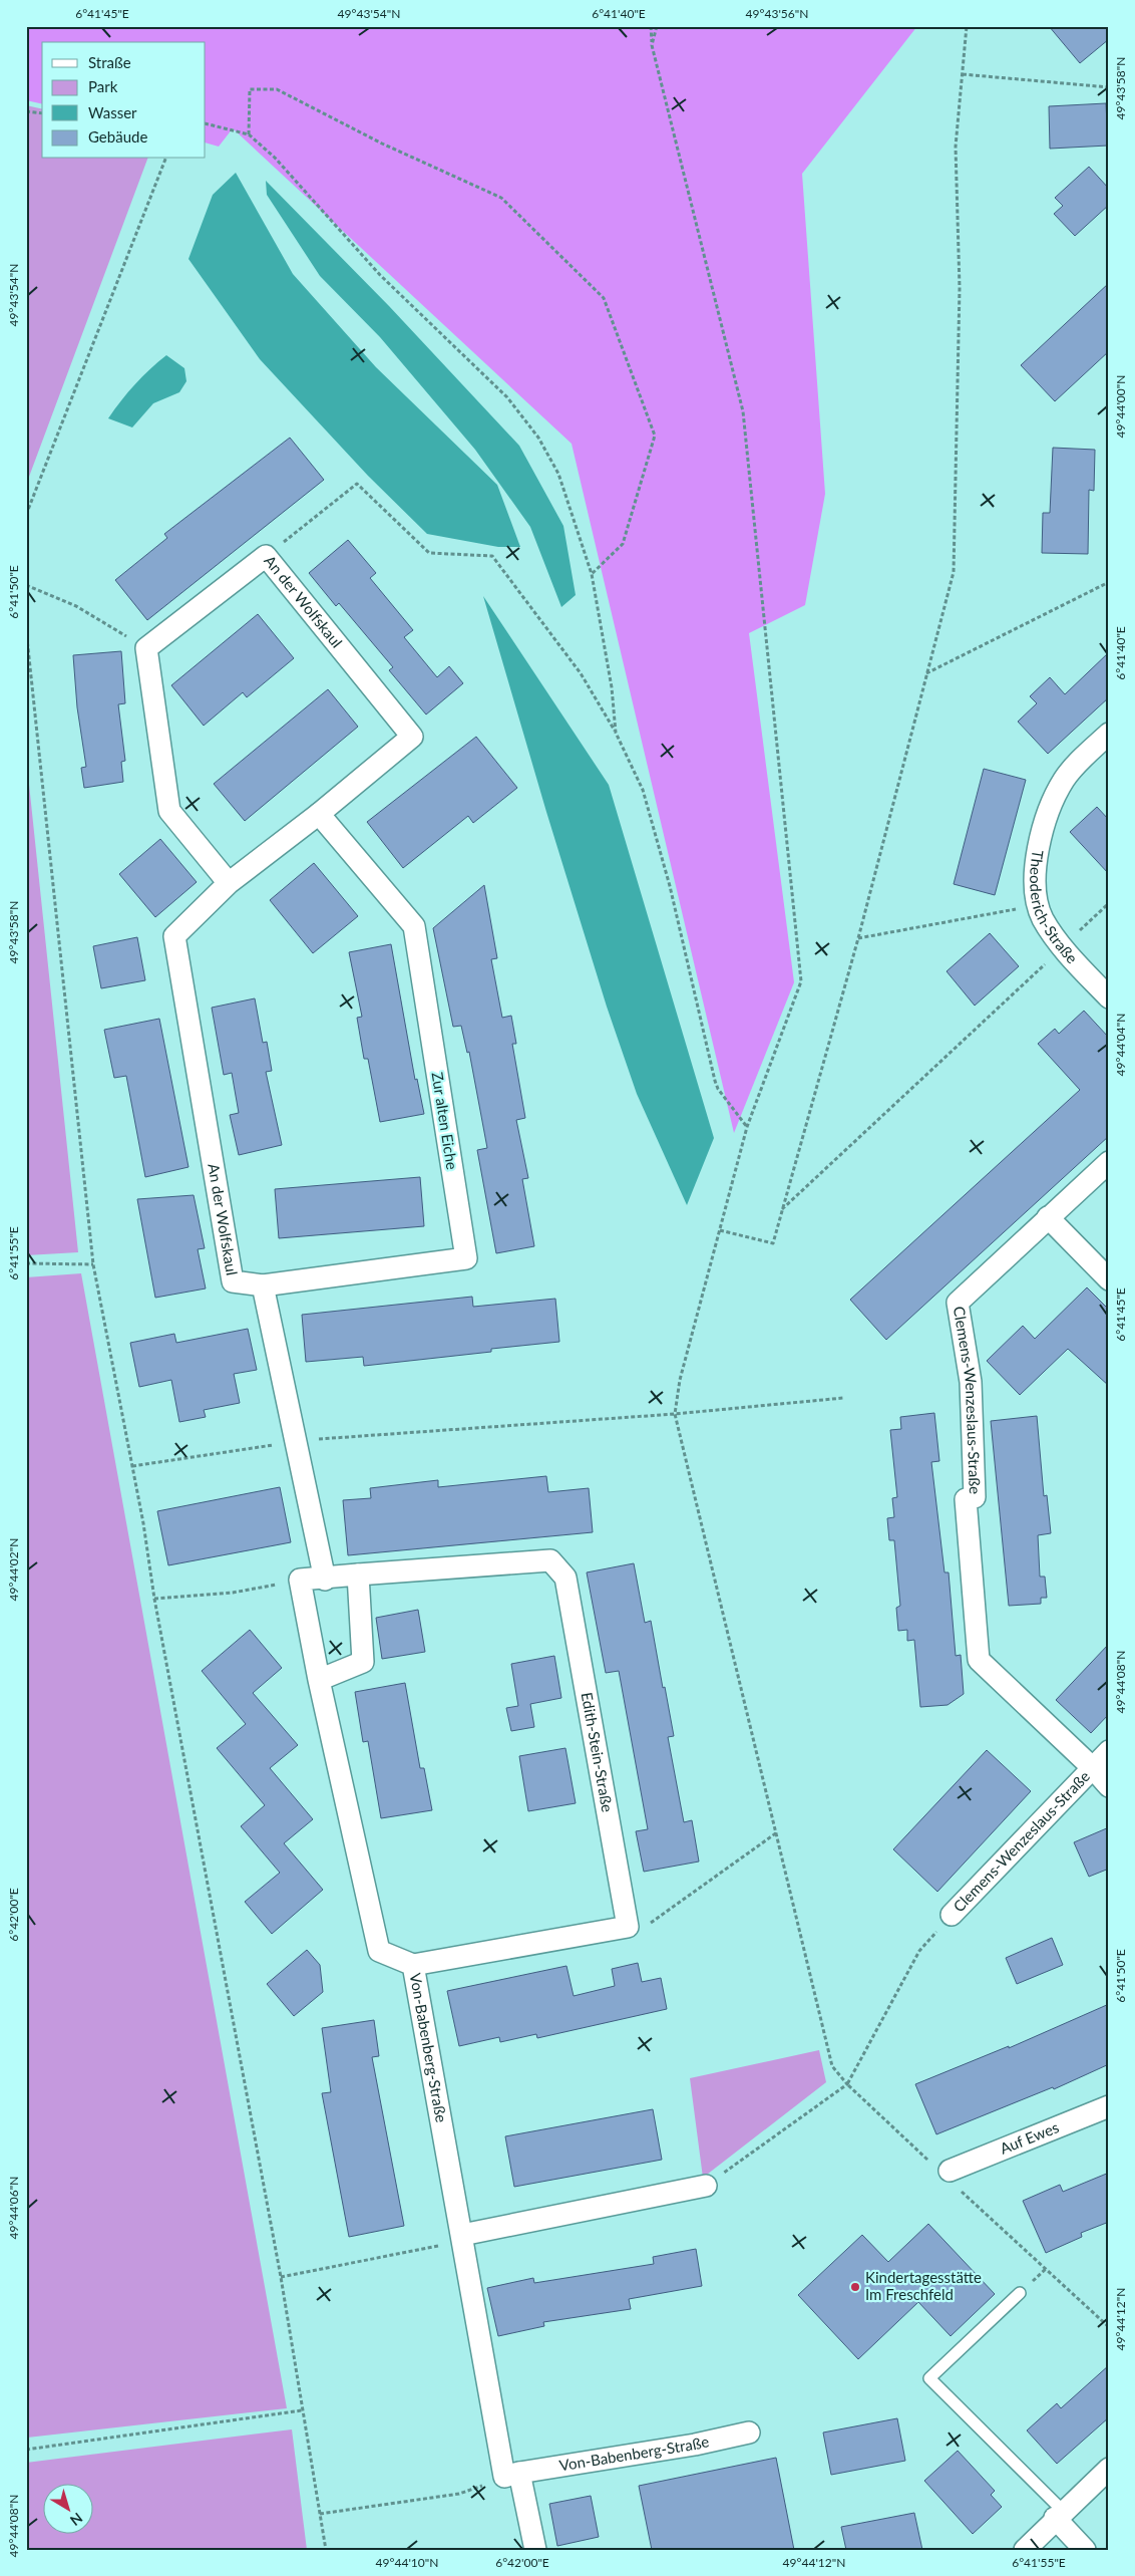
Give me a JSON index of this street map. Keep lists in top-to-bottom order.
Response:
{
  "streets": {
    "street": [
      "An der Wolfskaul",
      "Theoderich-Straße",
      "Zur alten Eiche",
      "Clemens-Wenzeslaus-Straße",
      "Edith-Stein-Straße",
      "Von-Babenberg-Straße",
      "Auf Ewes"
    ]
  },
  "crossings": [
    ["An der Wolfskaul", "Zur alten Eiche"]
  ],
  "places": ["Kindertagesstätte Im Freschfeld"],
  "legend": [
    "Straße",
    "Park",
    "Wasser",
    "Gebäude"
  ],
  "north": "bottom right",
  "coordinates": [
    "6°41'45\"E",
    "49°43'54\"N",
    "6°41'40\"E",
    "49°43'56\"N",
    "49°43'58\"N",
    "49°44'00\"N",
    "6°41'50\"E",
    "49°44'04\"N",
    "6°41'55\"E",
    "49°44'02\"N",
    "49°44'08\"N",
    "6°42'00\"E",
    "49°44'06\"N",
    "49°44'12\"N",
    "49°44'10\"N"
  ]
}
